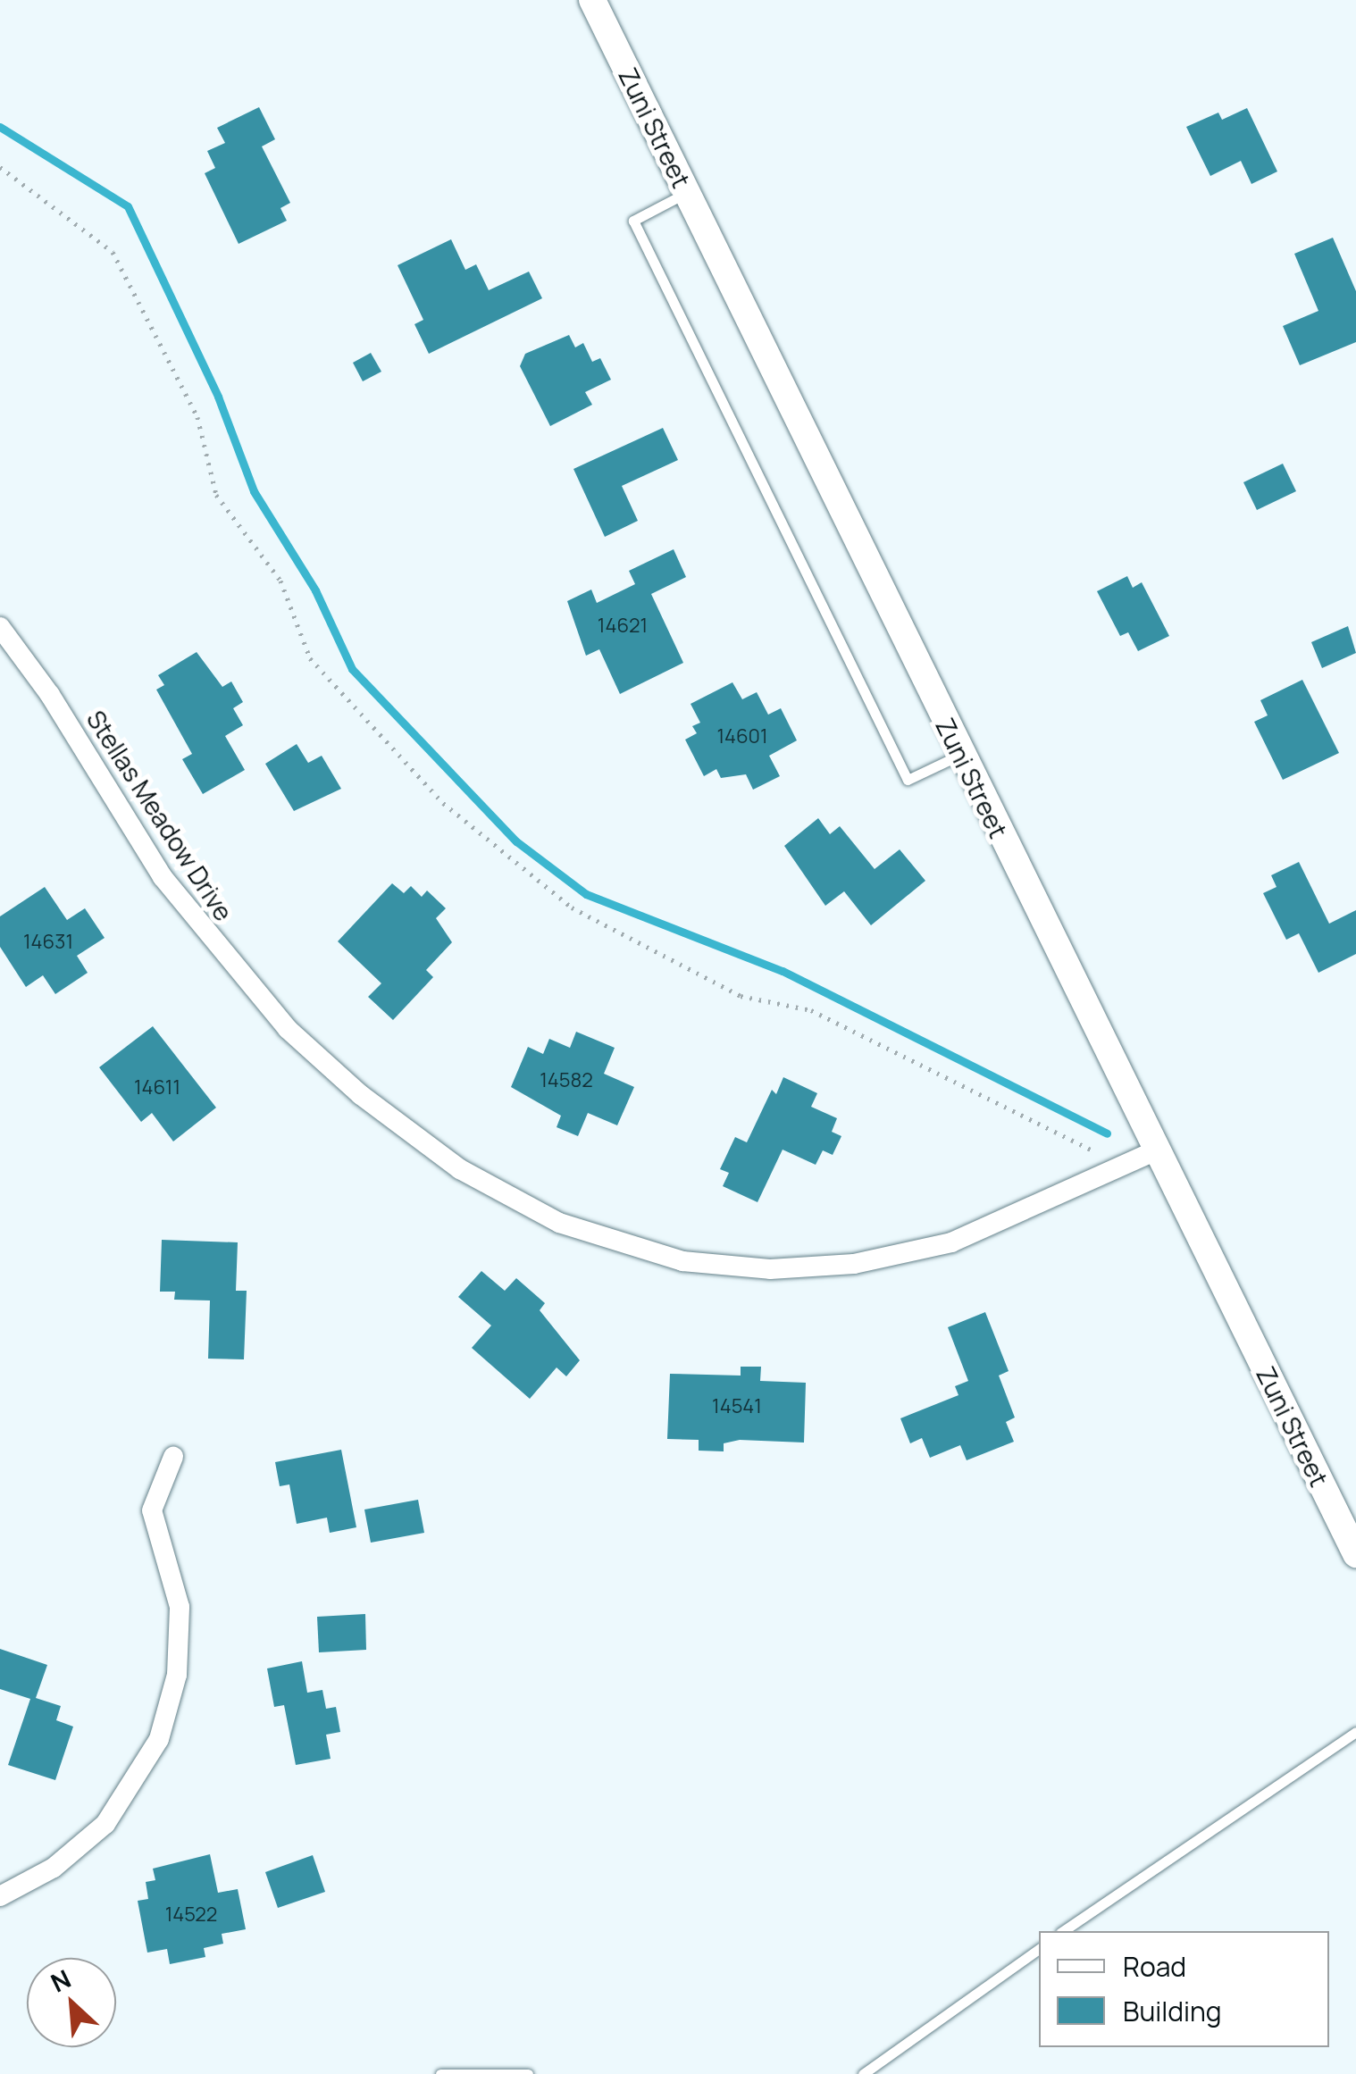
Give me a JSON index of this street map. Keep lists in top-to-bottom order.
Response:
{
  "streets": {
    "street": ["Zuni Street", "Stellas Meadow Drive"]
  },
  "crossings": [
    ["Zuni Street", "Stellas Meadow Drive"]
  ],
  "house_numbers": [
    "14621",
    "14601",
    "14631",
    "14582",
    "14611",
    "14541",
    "14522"
  ],
  "legend": ["Road", "Building"],
  "north": "top left"
}
